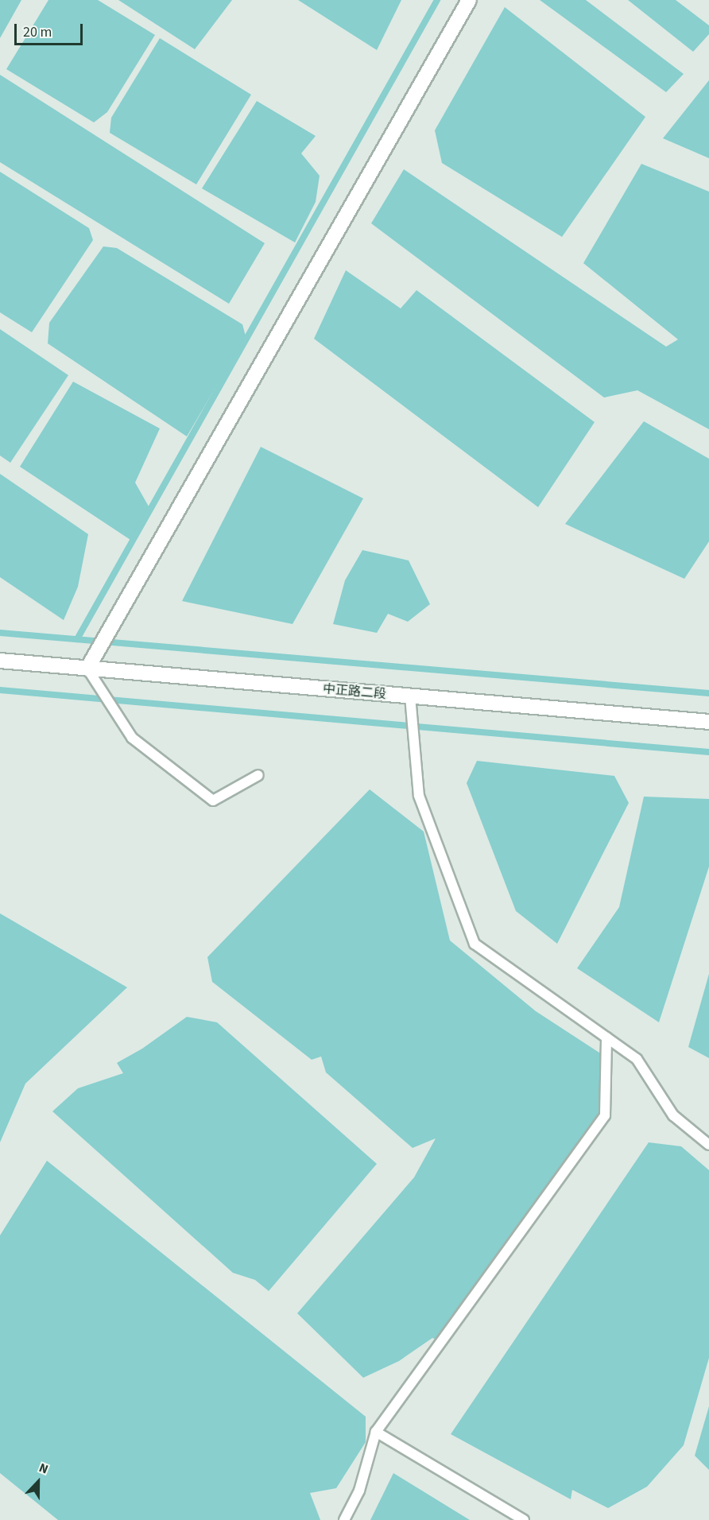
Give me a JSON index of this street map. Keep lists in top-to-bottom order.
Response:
{
  "streets": {
    "street": ["中正路二段"]
  },
  "scale_bar": "20 m",
  "north": "top"
}
